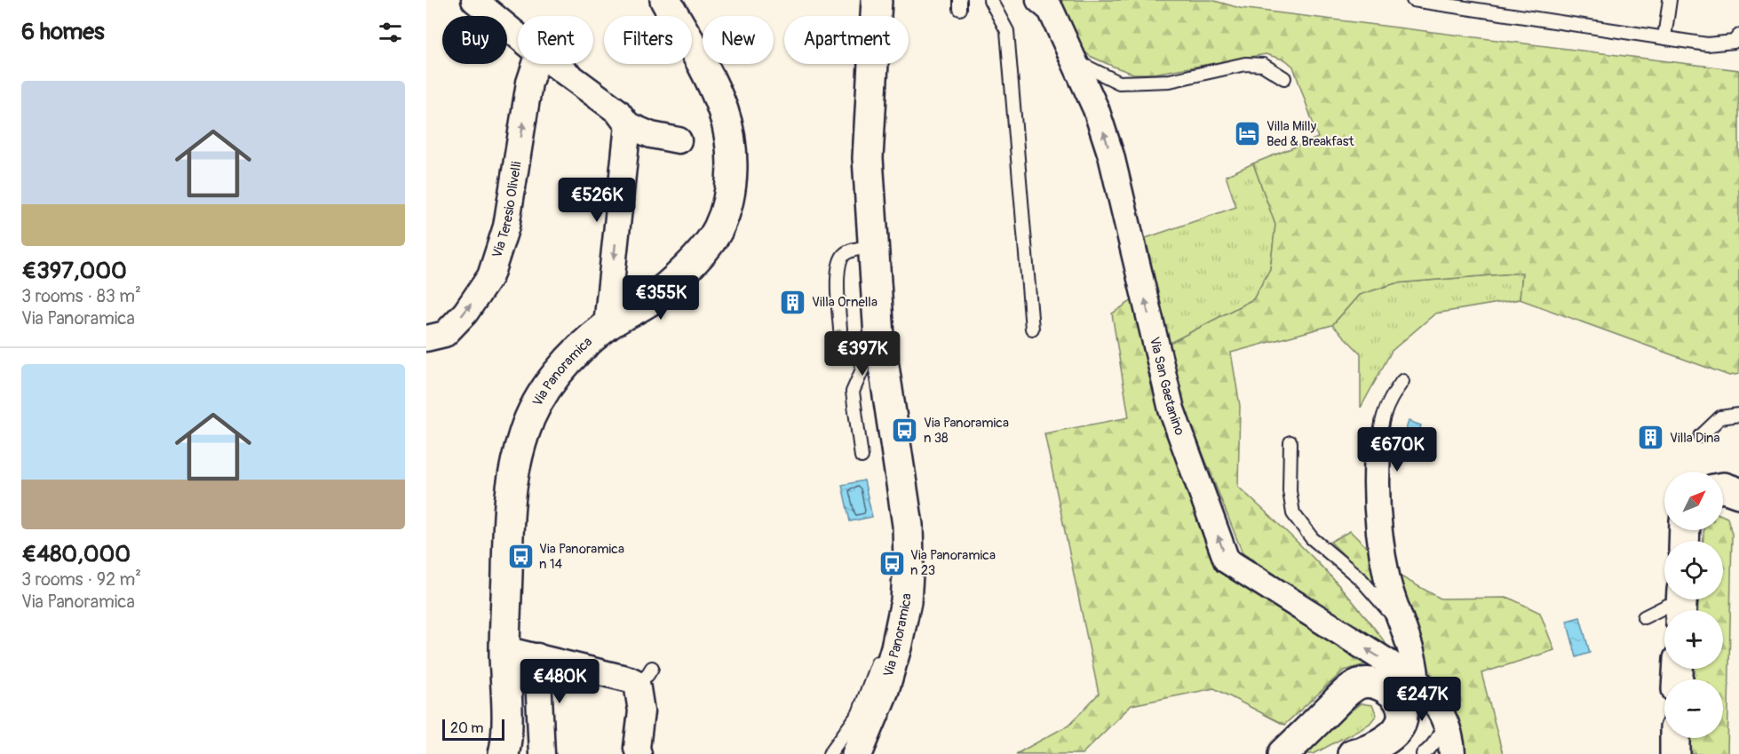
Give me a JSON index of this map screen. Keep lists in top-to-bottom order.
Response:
{
  "streets": {
    "street": ["Via Teresio Olivelli", "Via Panoramica", "Via San Gaetanino"]
  },
  "places": {
    "hotel": ["Villa Milly Bed & Breakfast"],
    "building": ["Villa Ornella", "Villa Dina"],
    "bus stop": ["Via Panoramica n 38", "Via Panoramica n 14", "Via Panoramica n 23"]
  },
  "scale_bar": "20 m",
  "north": "top right",
  "page": {
    "heading": "6 homes",
    "chip": [
      "Buy",
      "Rent",
      "Filters",
      "New",
      "Apartment"
    ],
    "list": [
      {
        "name": "€397,000",
        "note": "3 rooms · 83 m² · Via Panoramica"
      },
      {
        "name": "€480,000",
        "note": "3 rooms · 92 m² · Via Panoramica"
      }
    ],
    "price": [
      "€526K",
      "€355K",
      "€397K",
      "€670K",
      "€480K",
      "€247K"
    ],
    "map_buttons": ["+", "−"],
    "scale": "20 m"
  }
}
